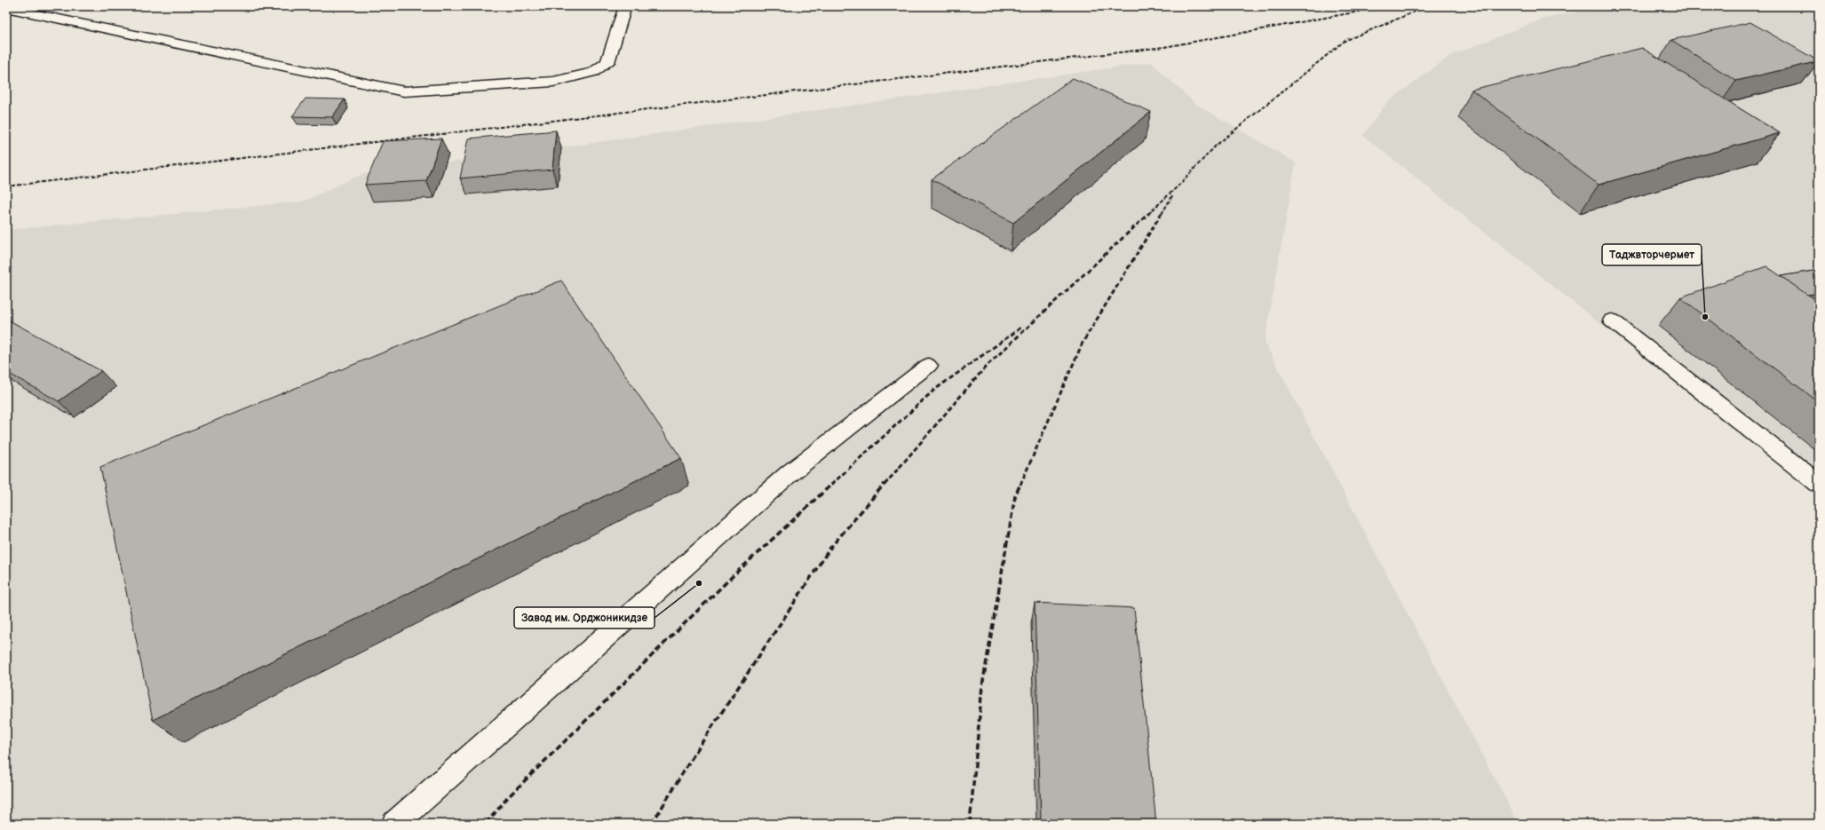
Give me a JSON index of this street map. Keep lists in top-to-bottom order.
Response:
{
  "places": ["Таджвторчермет", "Завод им. Орджоникидзе"]
}
